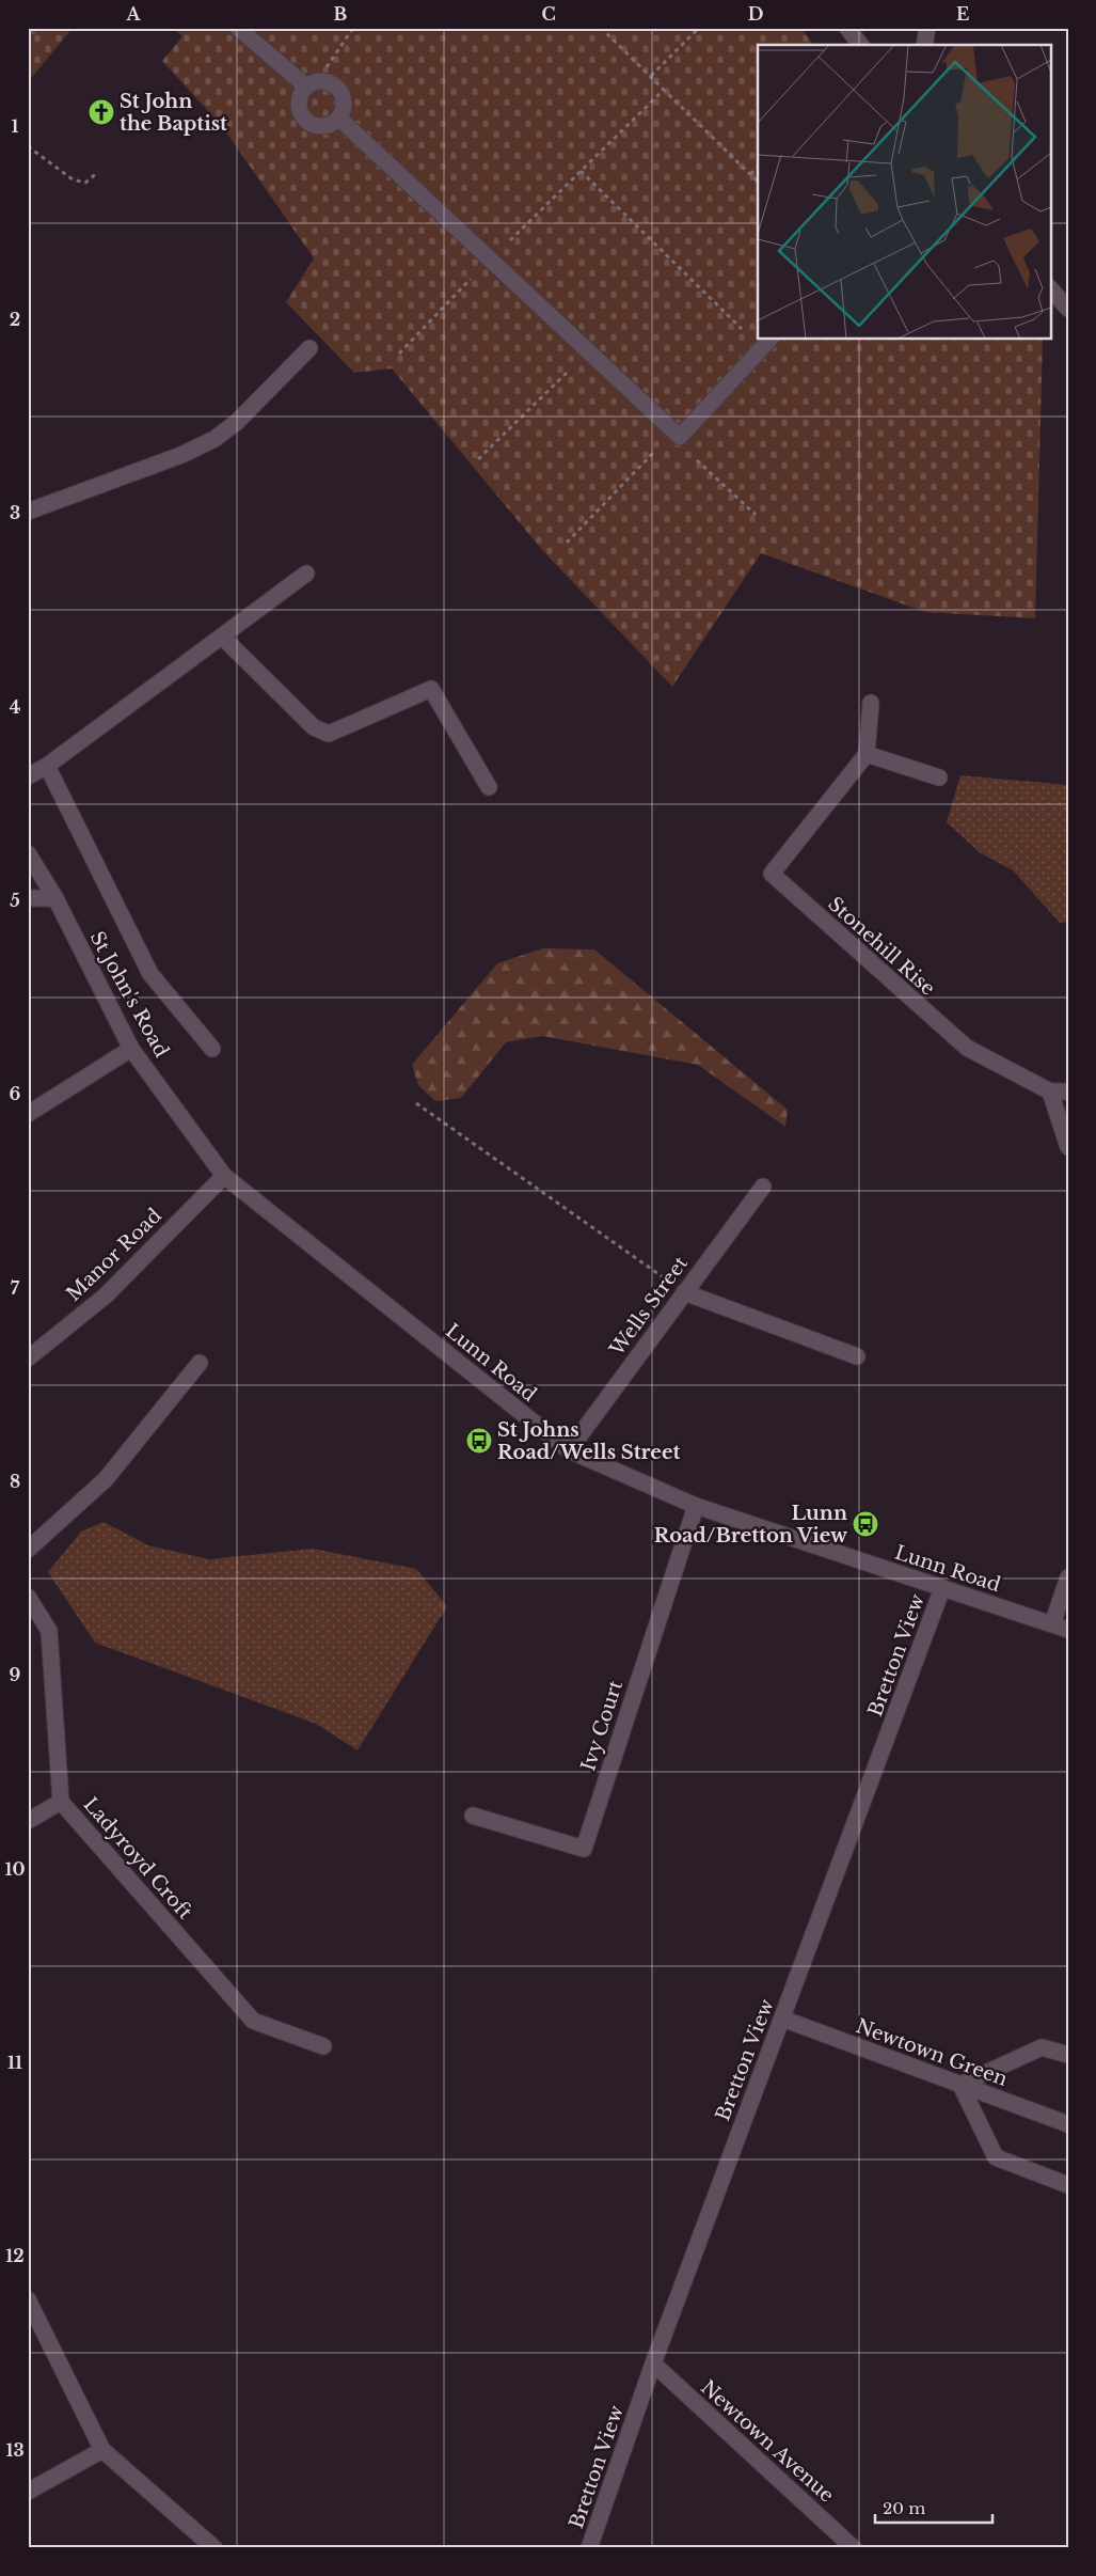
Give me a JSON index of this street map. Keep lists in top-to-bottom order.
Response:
{
  "streets": {
    "street": [
      "Stonehill Rise",
      "St John's Road",
      "Manor Road",
      "Wells Street",
      "Lunn Road",
      "Bretton View",
      "Ivy Court",
      "Ladyroyd Croft",
      "Newtown Green",
      "Newtown Avenue"
    ]
  },
  "crossings": [
    ["St John's Road", "Manor Road"],
    ["St John's Road", "Lunn Road"],
    ["Manor Road", "Lunn Road"],
    ["Wells Street", "Lunn Road"],
    ["Lunn Road", "Bretton View"],
    ["Lunn Road", "Ivy Court"],
    ["Bretton View", "Newtown Green"],
    ["Bretton View", "Newtown Avenue"]
  ],
  "places": {
    "church": ["St John the Baptist"],
    "bus stop": ["St Johns Road/Wells Street", "Lunn Road/Bretton View"]
  },
  "scale_bar": "20 m",
  "grid": {
    "columns": [
      "A",
      "B",
      "C",
      "D",
      "E"
    ],
    "rows": [
      "1",
      "2",
      "3",
      "4",
      "5",
      "6",
      "7",
      "8",
      "9",
      "10",
      "11",
      "12",
      "13"
    ]
  }
}
